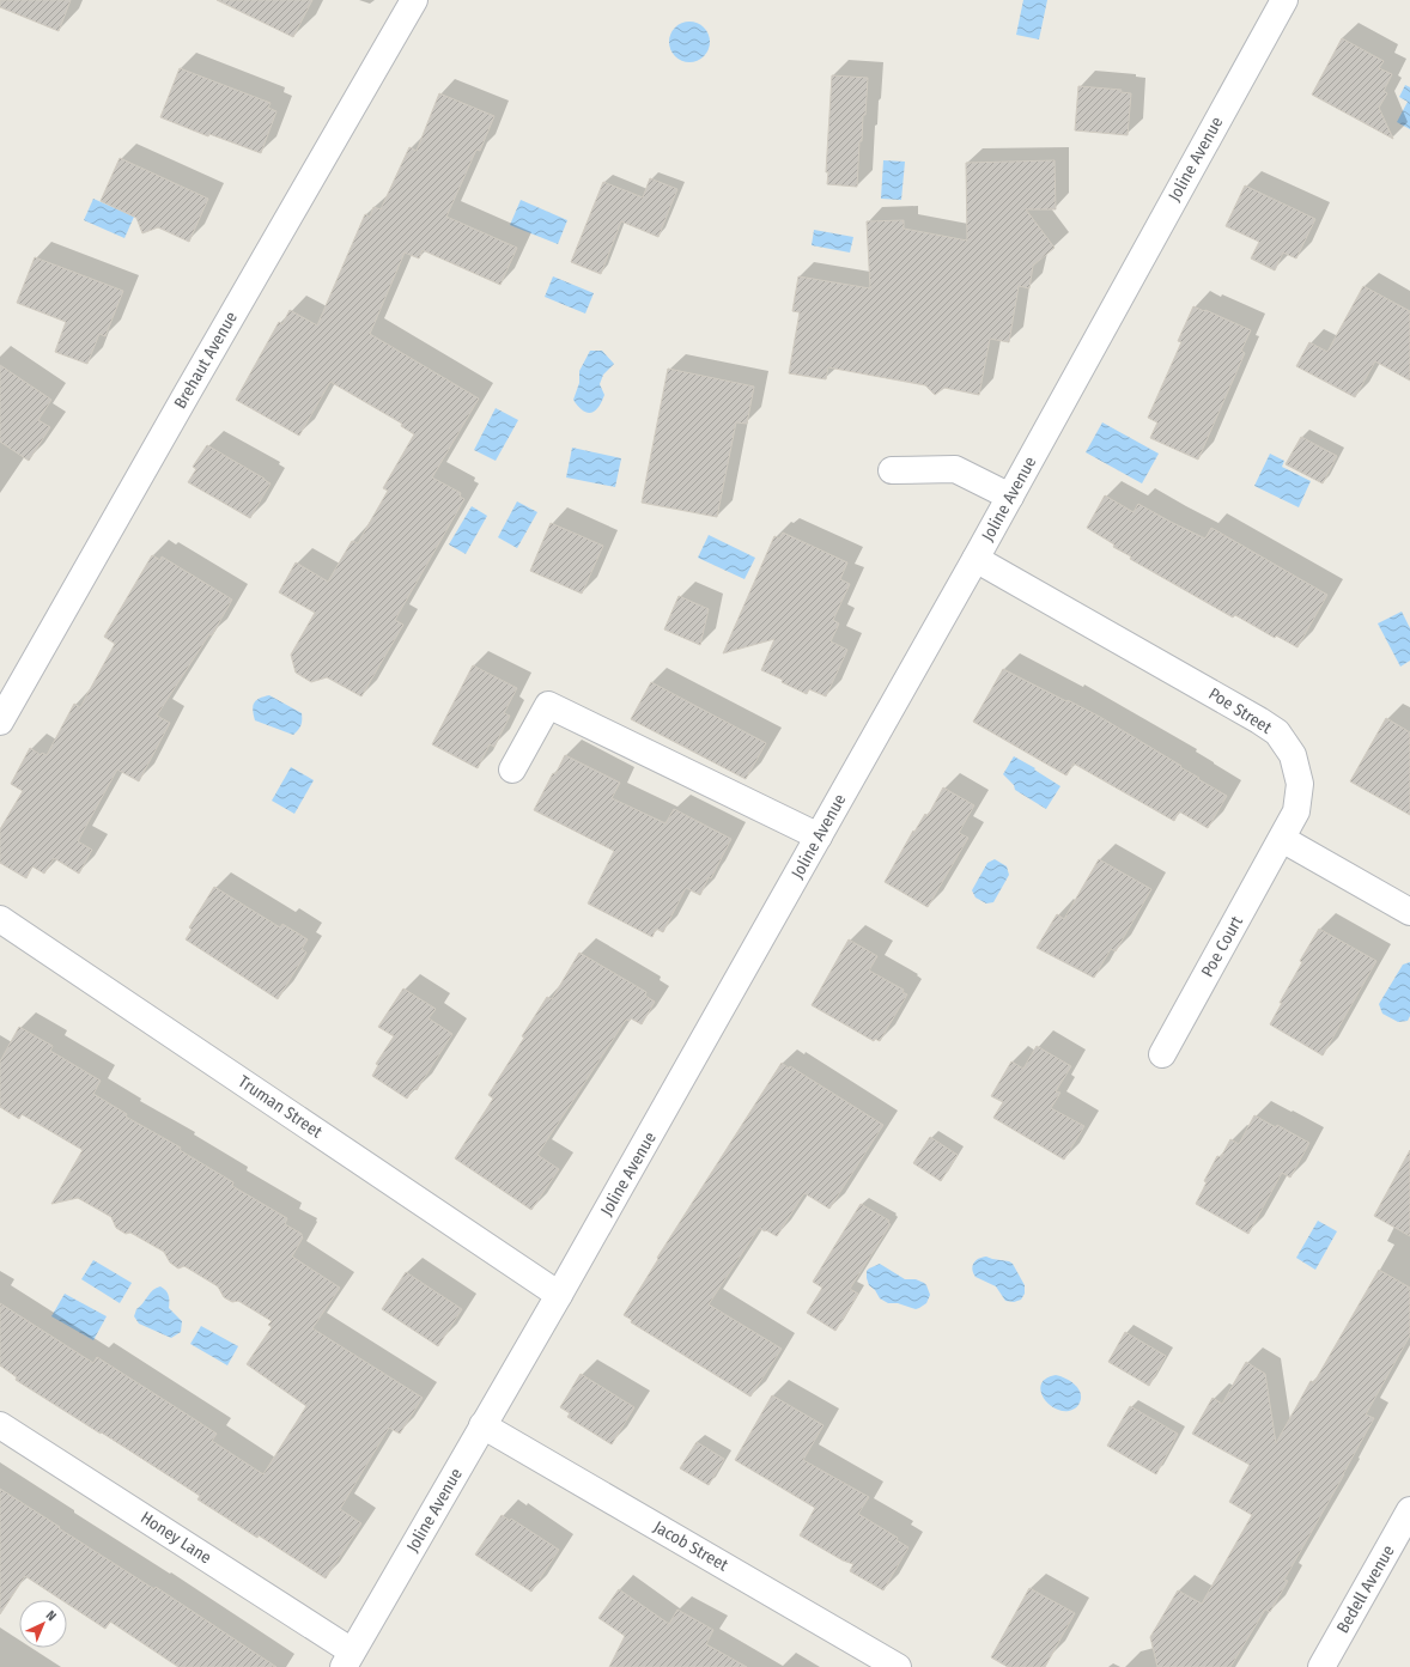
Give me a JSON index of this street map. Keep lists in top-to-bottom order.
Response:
{
  "streets": {
    "street": [
      "Joline Avenue",
      "Brehaut Avenue",
      "Poe Street",
      "Poe Court",
      "Truman Street",
      "Honey Lane",
      "Jacob Street",
      "Bedell Avenue"
    ]
  },
  "crossings": [
    ["Joline Avenue", "Poe Street"],
    ["Joline Avenue", "Truman Street"],
    ["Joline Avenue", "Honey Lane"],
    ["Joline Avenue", "Jacob Street"],
    ["Poe Street", "Poe Court"]
  ],
  "north": "top right"
}
